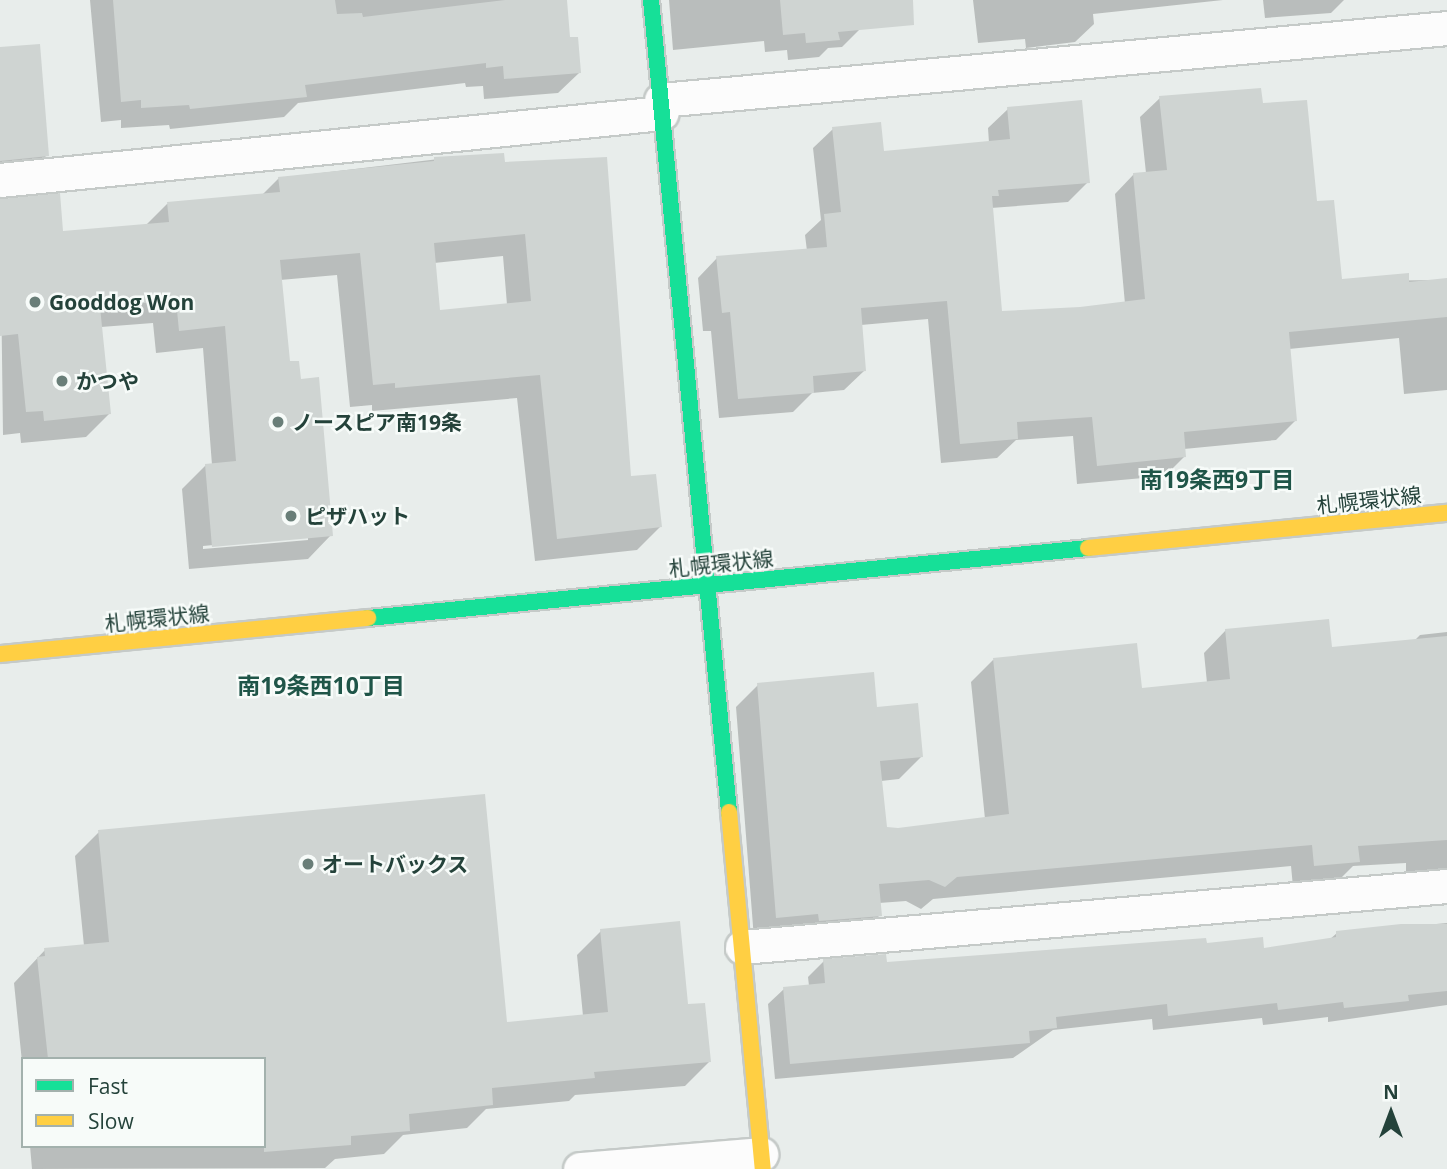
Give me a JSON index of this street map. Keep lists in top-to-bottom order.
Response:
{
  "streets": {
    "main road": ["札幌環状線"]
  },
  "districts": ["南19条西9丁目", "南19条西10丁目"],
  "places": [
    "Gooddog Won",
    "かつや",
    "ノースピア南19条",
    "ピザハット",
    "オートバックス"
  ],
  "legend": ["Fast", "Slow"],
  "north": "top"
}
